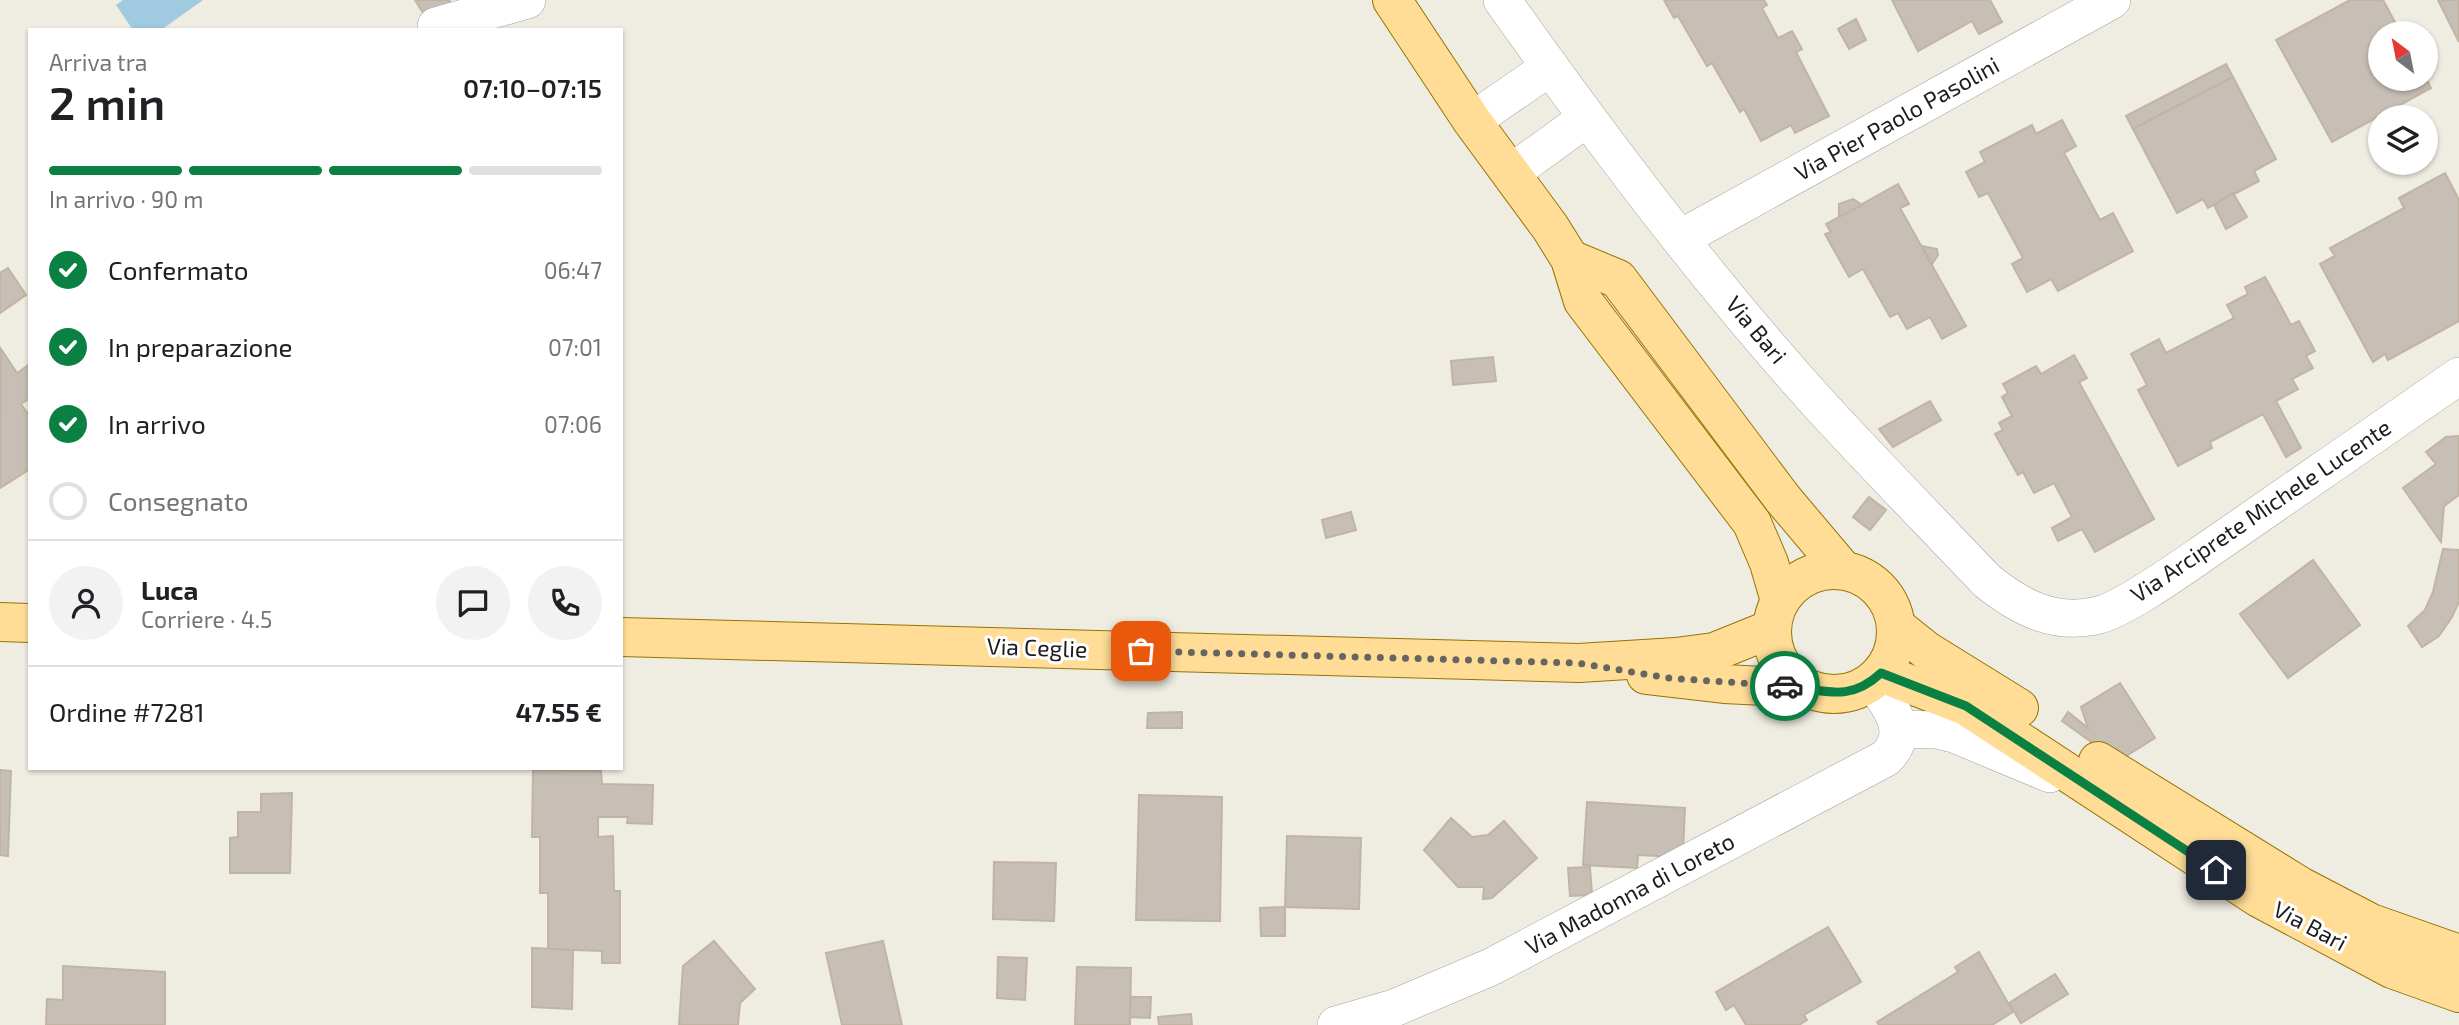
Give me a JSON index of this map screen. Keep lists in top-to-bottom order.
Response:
{
  "streets": {
    "main road": ["Via Bari", "Via Ceglie"],
    "street": ["Via Pier Paolo Pasolini", "Via Arciprete Michele Lucente", "Via Madonna di Loreto"]
  },
  "crossings": [
    ["Via Pier Paolo Pasolini", "Via Bari"],
    ["Via Bari", "Via Arciprete Michele Lucente"],
    ["Via Bari", "Via Ceglie"]
  ],
  "north": "top left",
  "page": {
    "heading": ["2 min", "Arriva tra", "07:10–07:15"],
    "panel": [
      "Luca",
      "Corriere · 4.5",
      "Ordine #7281",
      "47.55 €"
    ],
    "bar": "In arrivo · 90 m",
    "list": [
      ["Confermato", "06:47"],
      ["In preparazione", "07:01"],
      ["In arrivo", "07:06"],
      "Consegnato"
    ]
  }
}
